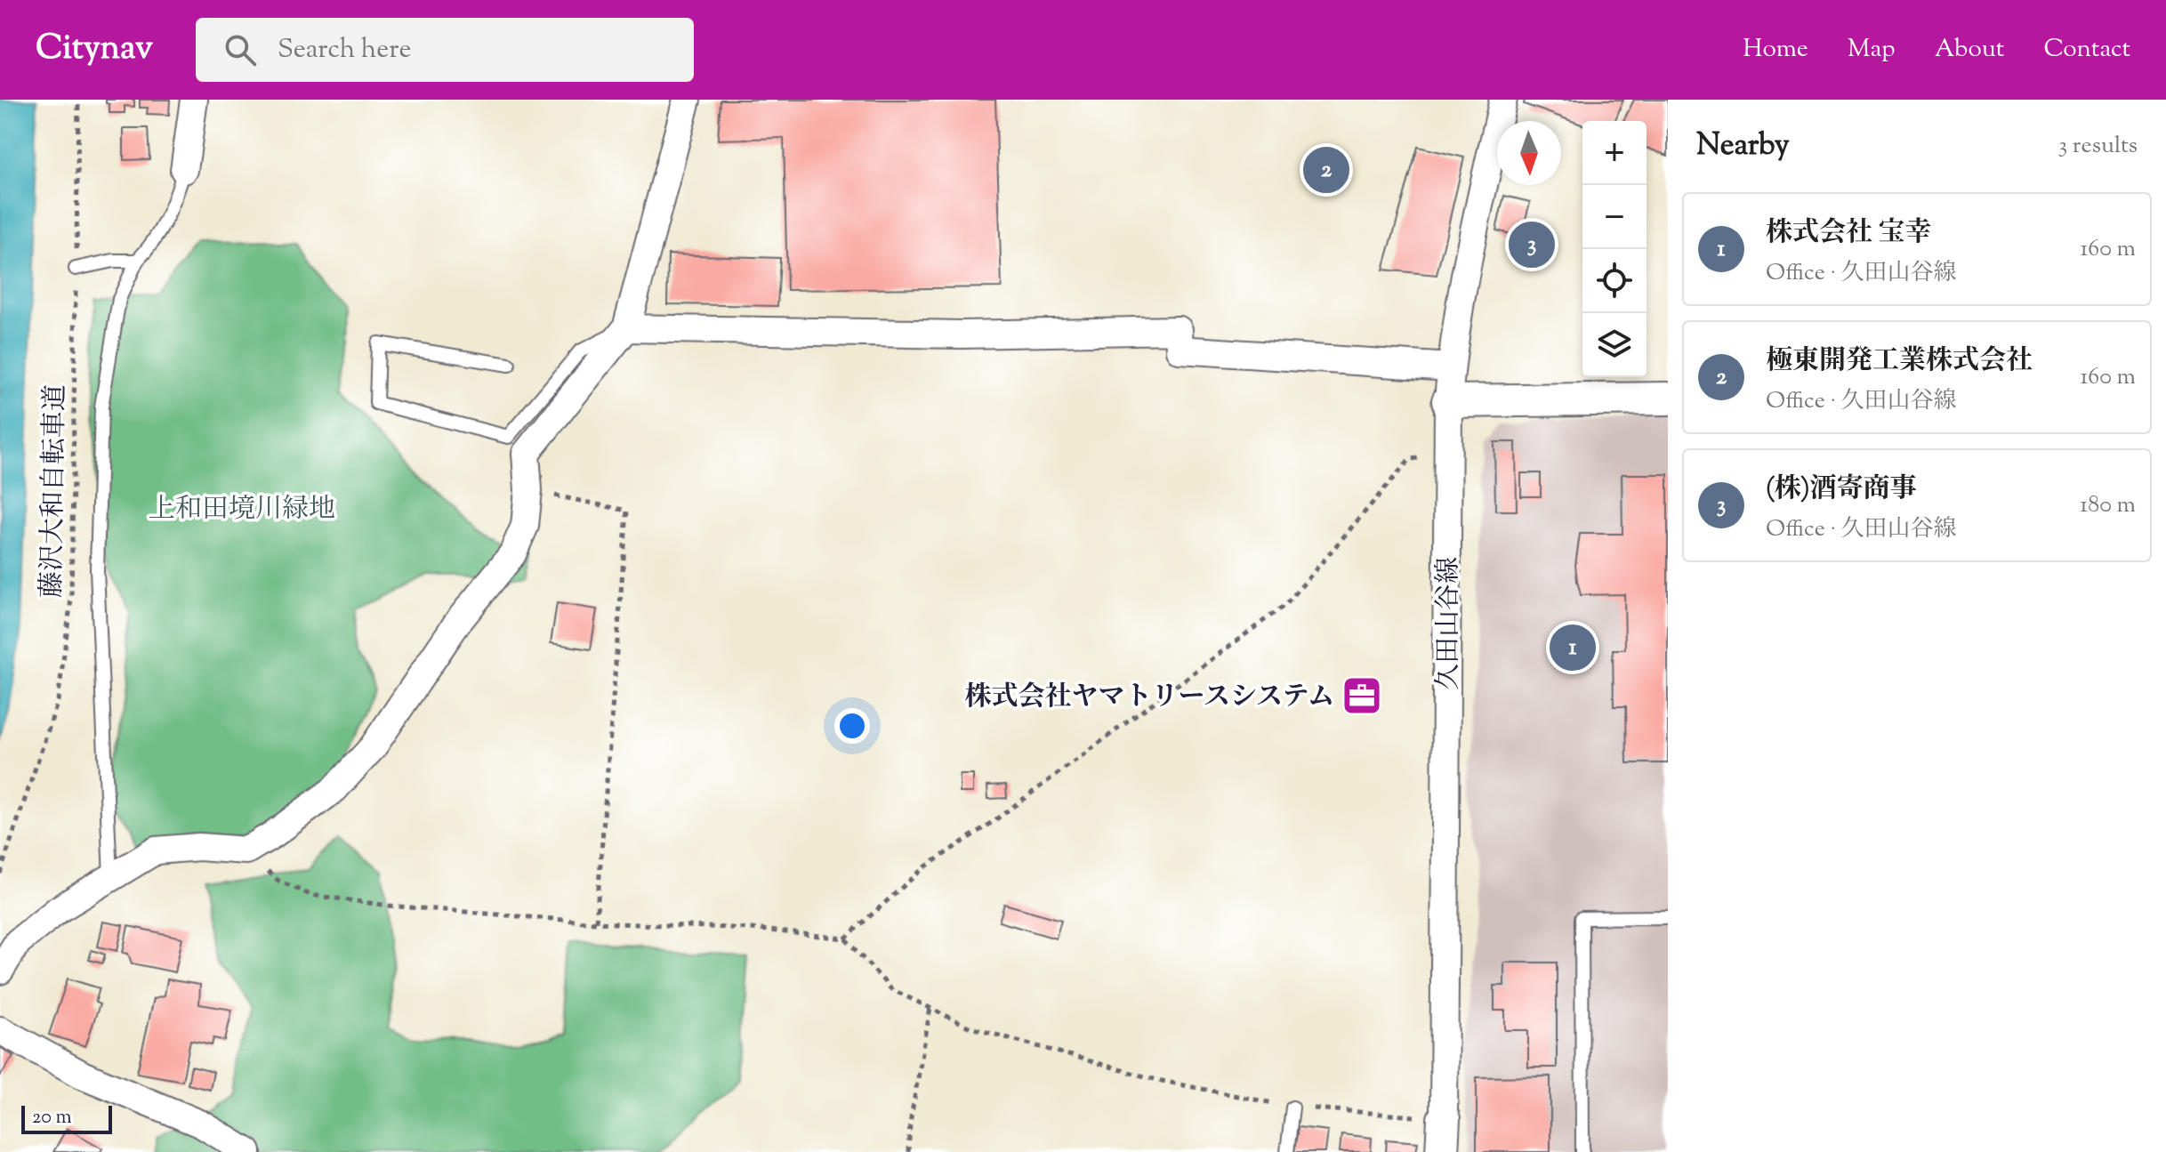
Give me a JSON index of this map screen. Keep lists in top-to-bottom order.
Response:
{
  "streets": {
    "street": ["久田山谷線"],
    "path": ["藤沢大和自転車道"]
  },
  "parks": ["上和田境川緑地"],
  "places": {
    "office": ["株式会社ヤマトリースシステム"]
  },
  "scale_bar": "20 m",
  "north": "bottom",
  "page": {
    "header": "Citynav",
    "search": "Search here",
    "nav": [
      "Home",
      "Map",
      "About",
      "Contact"
    ],
    "heading": ["Nearby", "3 results"],
    "map_buttons": ["+", "−"],
    "pins": ["2", "3", "1"],
    "list": [
      {
        "mark": "1",
        "name": "株式会社 宝幸",
        "note": "Office · 久田山谷線",
        "value": "160 m"
      },
      {
        "mark": "2",
        "name": "極東開発工業株式会社",
        "note": "Office · 久田山谷線",
        "value": "160 m"
      },
      {
        "mark": "3",
        "name": "(株)酒寄商事",
        "note": "Office · 久田山谷線",
        "value": "180 m"
      }
    ],
    "scale": "20 m"
  }
}
